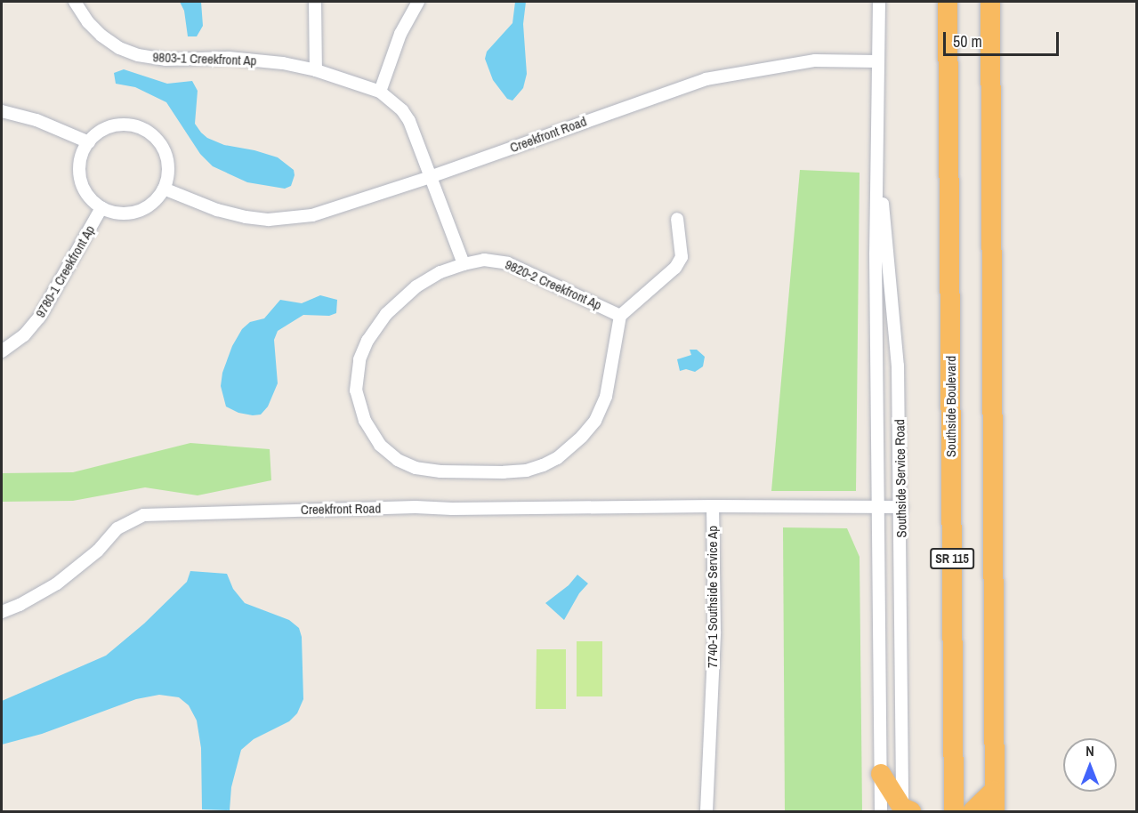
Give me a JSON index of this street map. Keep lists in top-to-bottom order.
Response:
{
  "streets": {
    "highway": ["Southside Boulevard", "SR 115"],
    "street": [
      "9803-1 Creekfront Ap",
      "Creekfront Road",
      "9780-1 Creekfront Ap",
      "9820-2 Creekfront Ap",
      "Southside Service Road",
      "7740-1 Southside Service Ap"
    ]
  },
  "crossings": [
    ["9803-1 Creekfront Ap", "Creekfront Road"],
    ["9803-1 Creekfront Ap", "9820-2 Creekfront Ap"],
    ["Creekfront Road", "9780-1 Creekfront Ap"],
    ["Creekfront Road", "Southside Service Road"],
    ["Creekfront Road", "7740-1 Southside Service Ap"],
    ["Southside Service Road", "7740-1 Southside Service Ap"]
  ],
  "scale_bar": "50 m",
  "north": "top"
}
